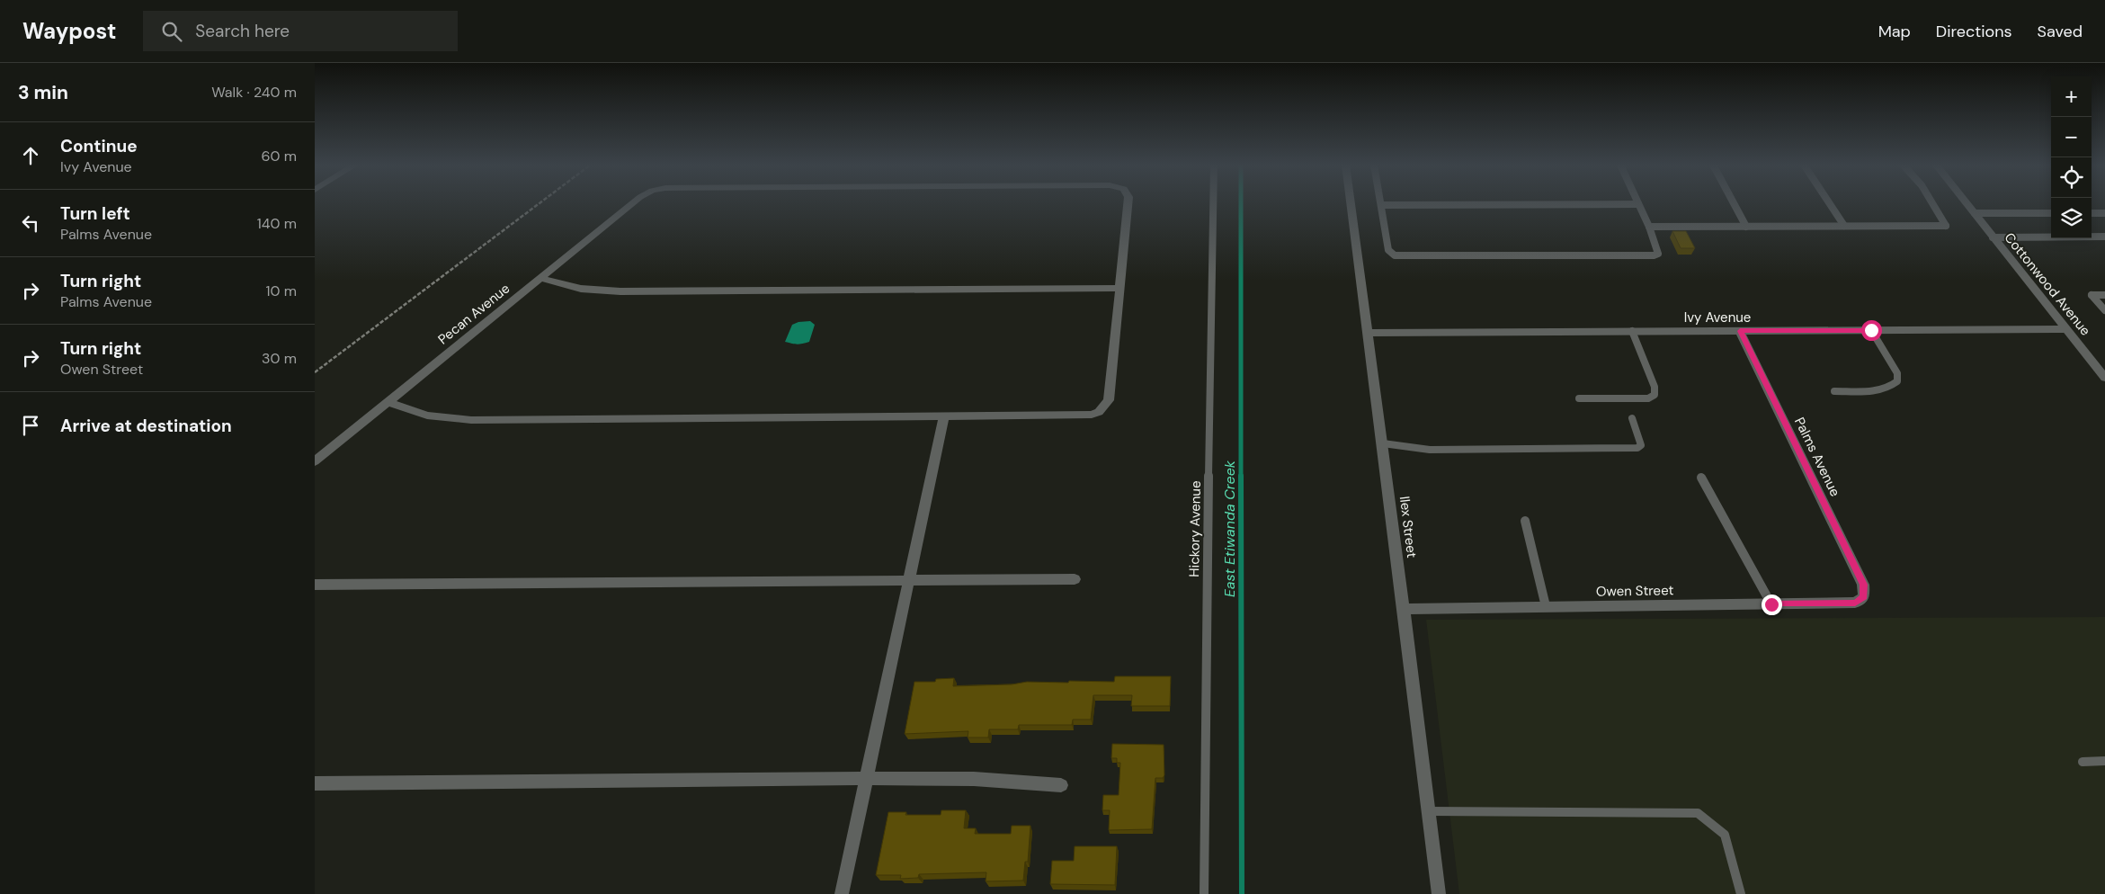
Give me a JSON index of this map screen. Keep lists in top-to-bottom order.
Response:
{
  "streets": {
    "street": [
      "Cottonwood Avenue",
      "Pecan Avenue",
      "Ivy Avenue",
      "Palms Avenue",
      "Ilex Street",
      "Owen Street"
    ],
    "lane": ["Hickory Avenue"]
  },
  "crossings": [
    ["Cottonwood Avenue", "Ivy Avenue"],
    ["Ivy Avenue", "Palms Avenue"],
    ["Ivy Avenue", "Ilex Street"],
    ["Palms Avenue", "Owen Street"],
    ["Ilex Street", "Owen Street"]
  ],
  "water": ["East Etiwanda Creek"],
  "page": {
    "header": "Waypost",
    "search": "Search here",
    "nav": ["Map", "Directions", "Saved"],
    "heading": ["3 min", "Walk · 240 m"],
    "map_buttons": ["+", "−"],
    "list": [
      ["Continue", "Ivy Avenue", "60 m"],
      ["Turn left", "Palms Avenue", "140 m"],
      ["Turn right", "Palms Avenue", "10 m"],
      ["Turn right", "Owen Street", "30 m"],
      "Arrive at destination"
    ]
  }
}
